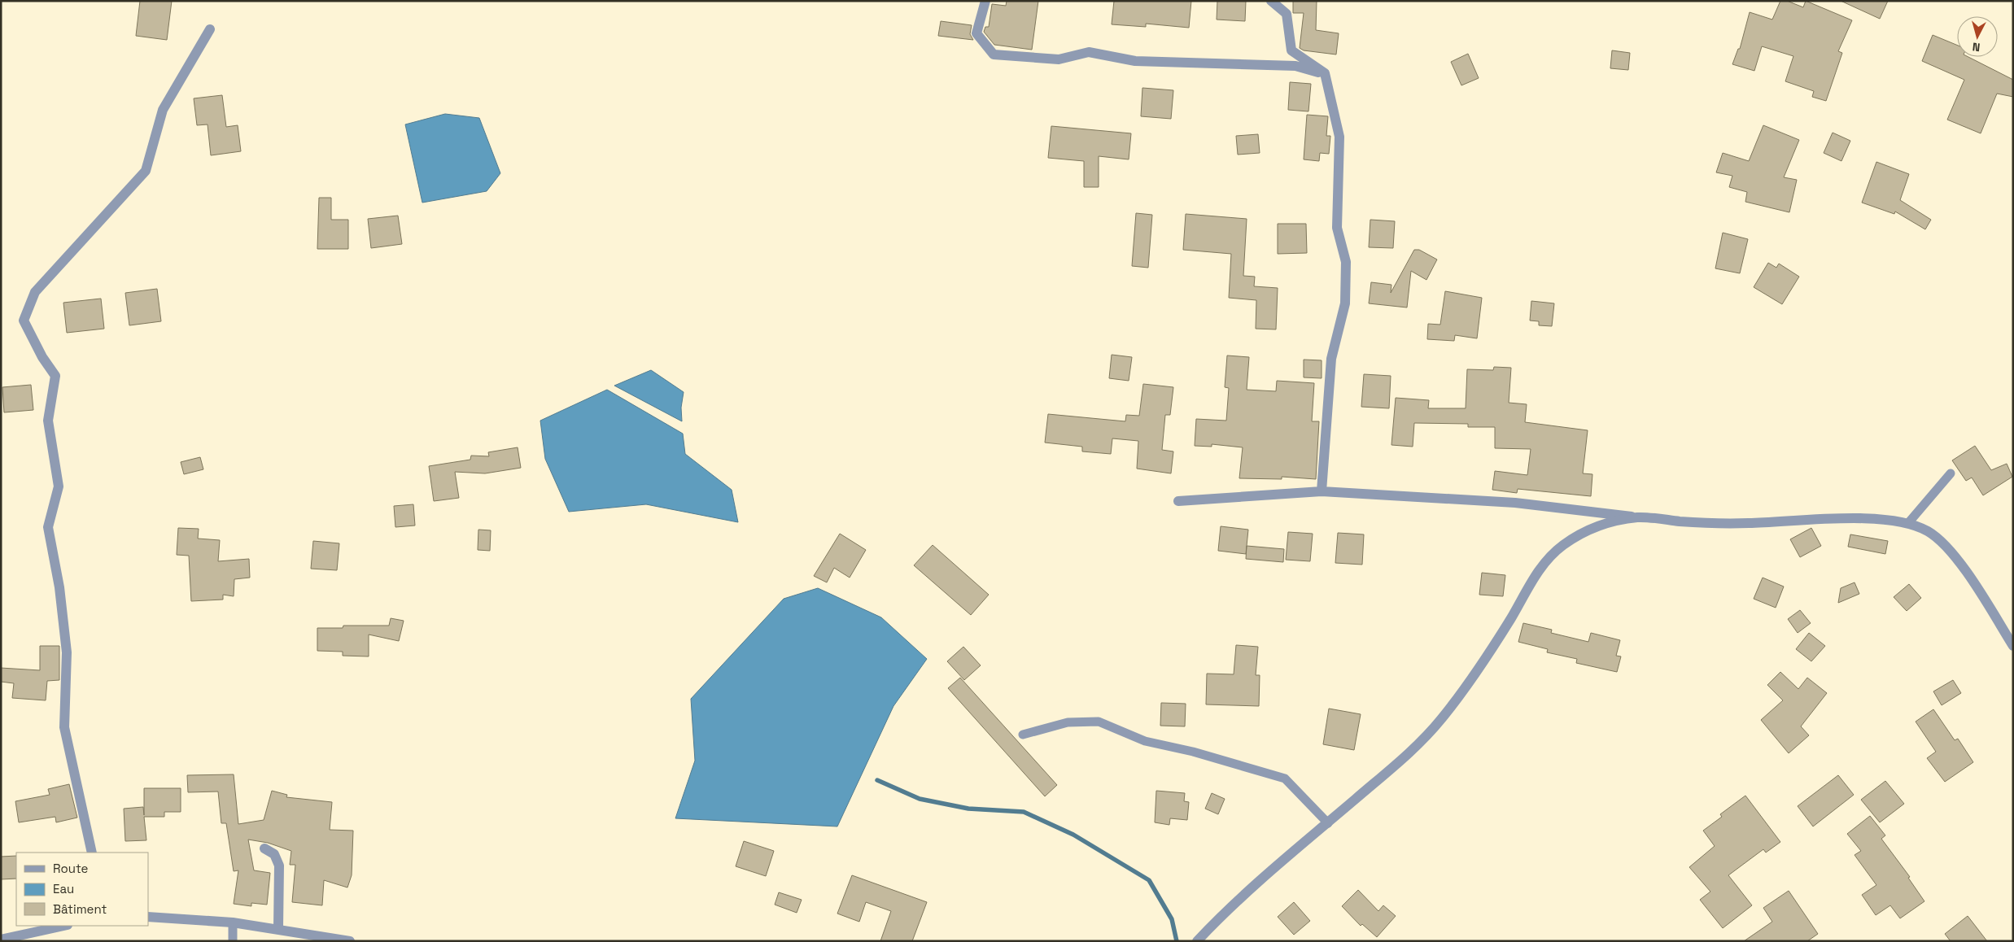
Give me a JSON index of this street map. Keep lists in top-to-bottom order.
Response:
{
  "legend": ["Route", "Eau", "Bâtiment"],
  "north": "bottom"
}
